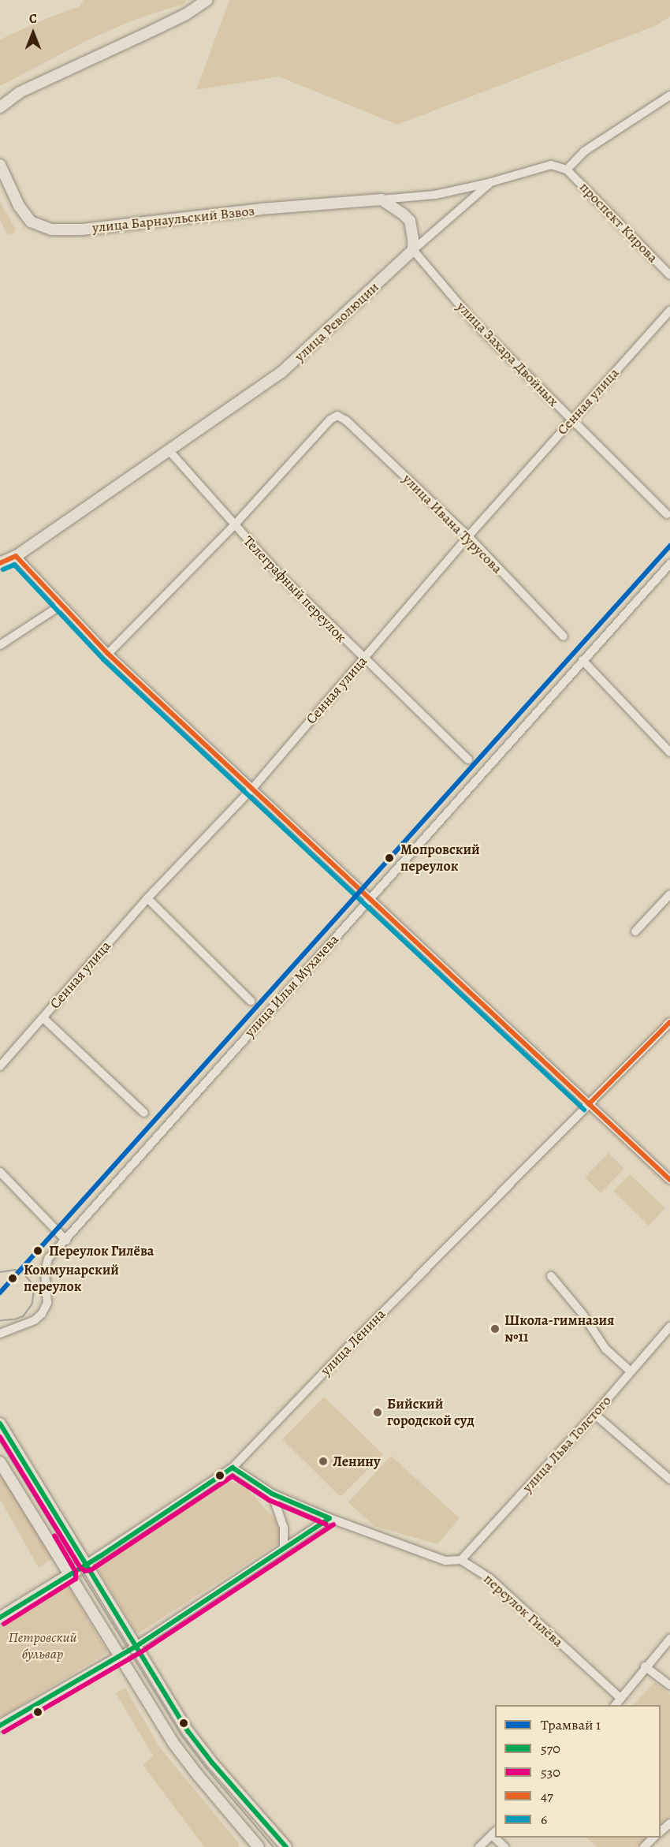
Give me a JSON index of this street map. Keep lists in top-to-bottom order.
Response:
{
  "streets": {
    "main road": ["улица Барнаульский Взвоз", "улица Революции", "улица Ленина"],
    "street": [
      "проспект Кирова",
      "улица Захара Двойных",
      "Сенная улица",
      "улица Ивана Турусова",
      "Телеграфный переулок",
      "улица Ильи Мухачева",
      "улица Льва Толстого",
      "переулок Гилёва"
    ]
  },
  "crossings": [
    ["улица Барнаульский Взвоз", "улица Революции"],
    ["проспект Кирова", "улица Революции"],
    ["улица Революции", "улица Захара Двойных"],
    ["улица Революции", "Телеграфный переулок"],
    ["улица Захара Двойных", "Сенная улица"],
    ["Сенная улица", "улица Ивана Турусова"],
    ["Сенная улица", "Телеграфный переулок"],
    ["улица Ивана Турусова", "Телеграфный переулок"],
    ["улица Ленина", "переулок Гилёва"],
    ["улица Льва Толстого", "переулок Гилёва"]
  ],
  "parks": ["Петровский бульвар"],
  "places": [
    "Мопровский переулок",
    "Переулок Гилёва",
    "Коммунарский переулок",
    "Школа-гимназия №11",
    "Бийский городской суд",
    "Ленину"
  ],
  "lines": [
    "tram line 1",
    "transit line 47",
    "transit line 6",
    "transit line 570",
    "transit line 530"
  ],
  "legend": [
    "Трамвай 1",
    "570",
    "530",
    "47",
    "6"
  ],
  "north": "top"
}
